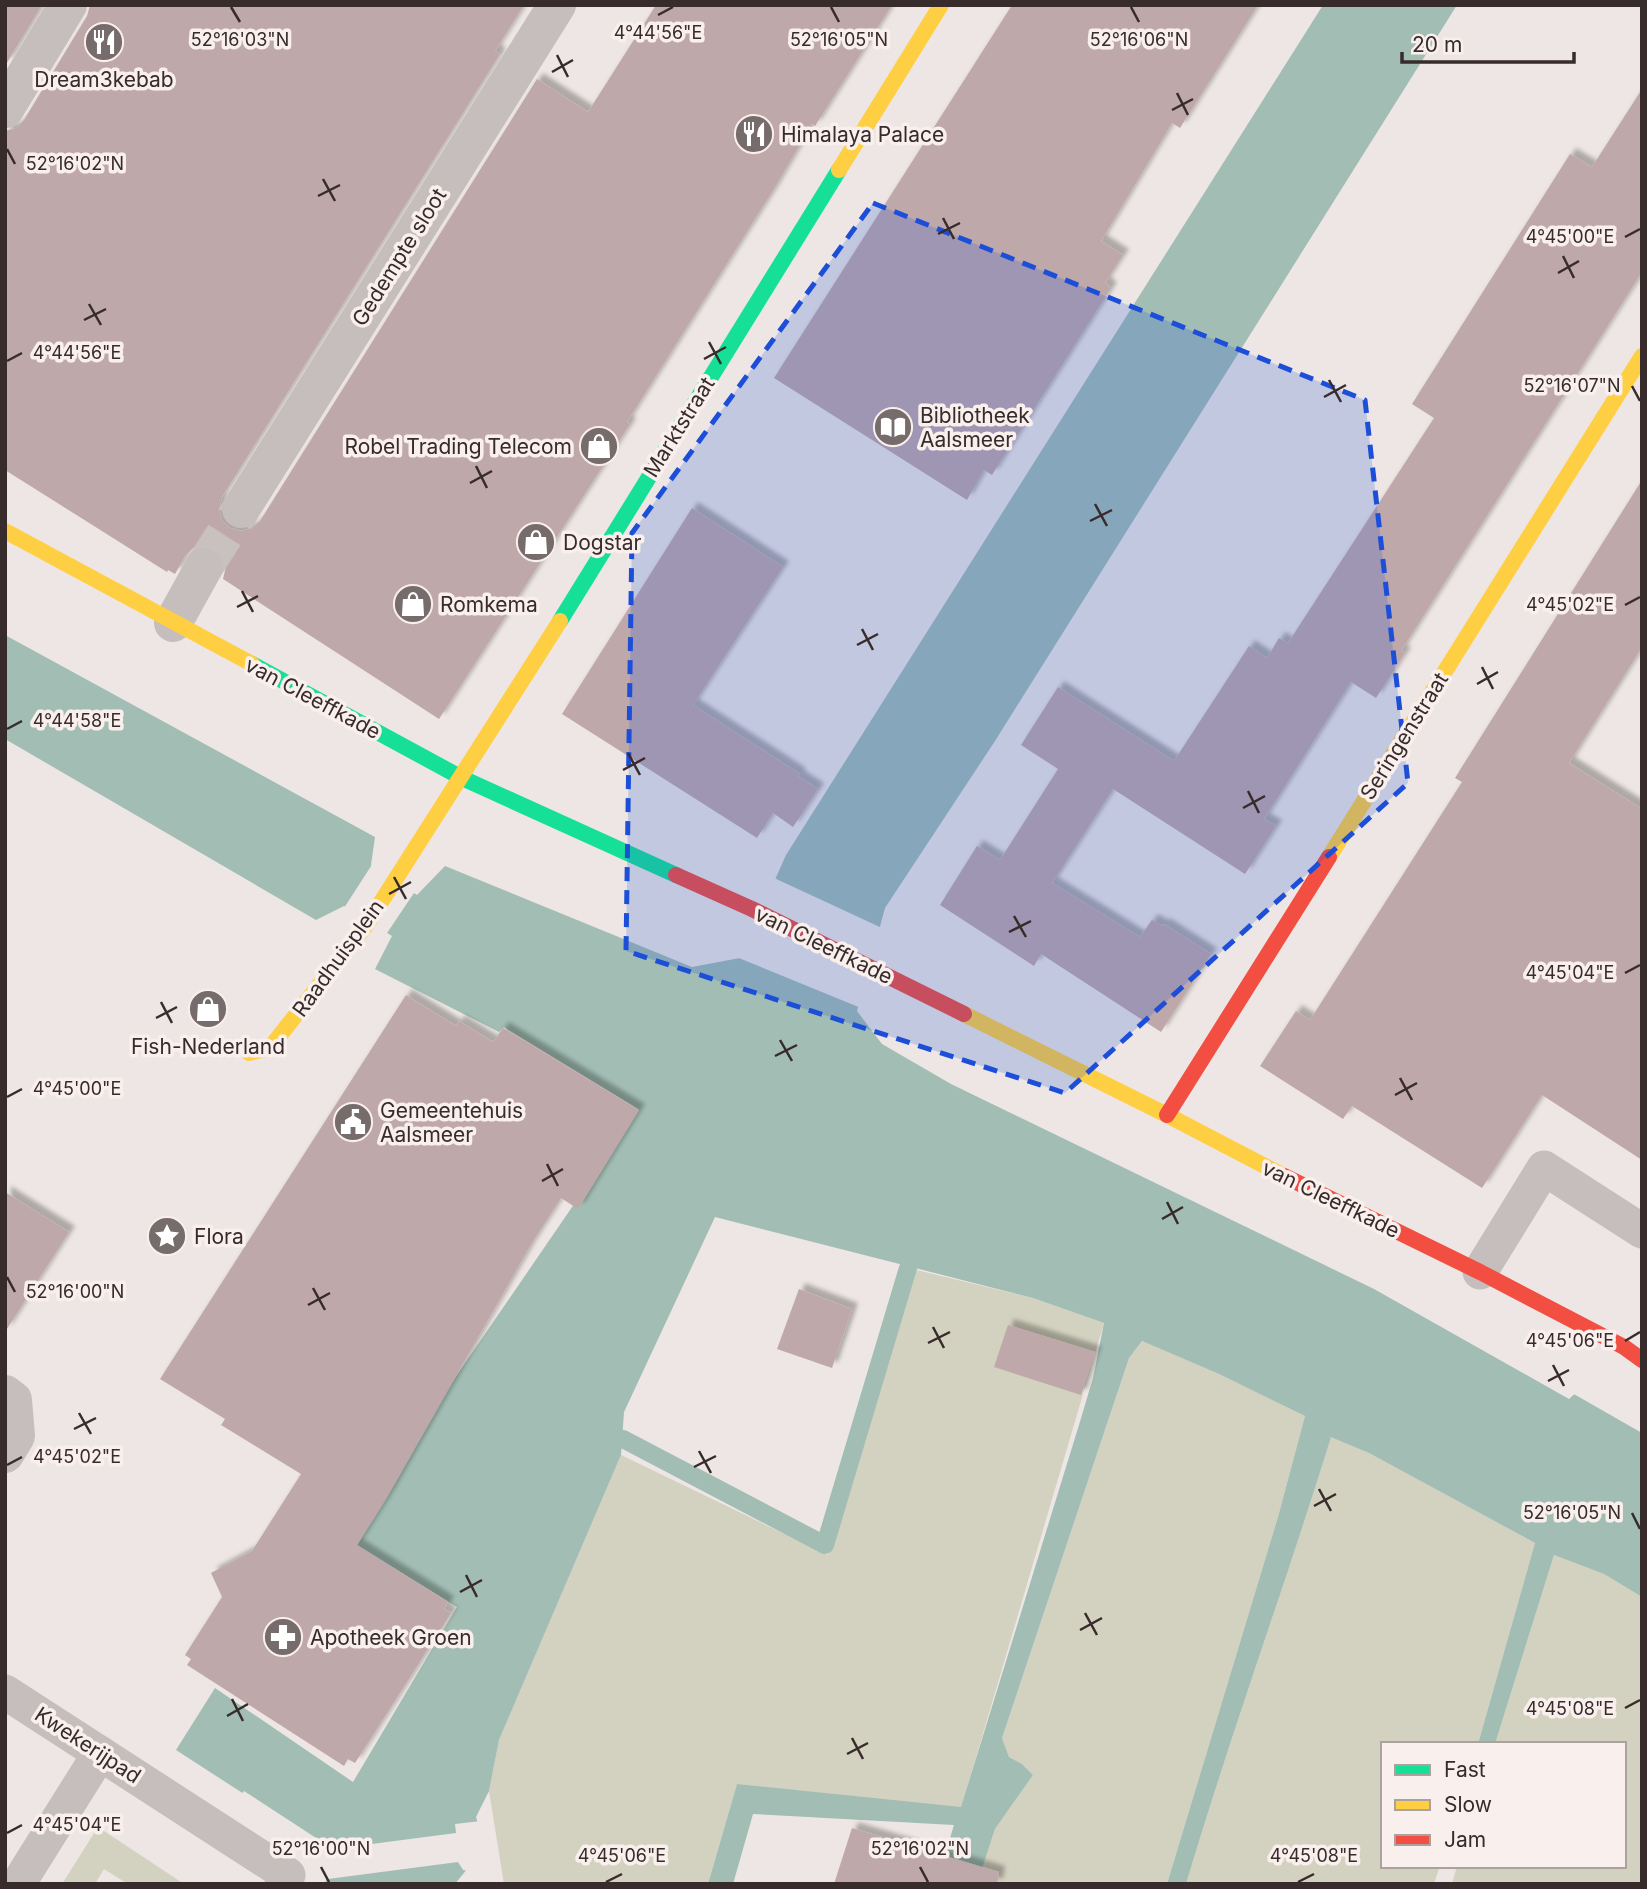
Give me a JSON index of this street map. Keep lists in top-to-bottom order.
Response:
{
  "streets": {
    "street": [
      "Gedempte sloot",
      "Marktstraat",
      "van Cleeffkade",
      "Seringenstraat",
      "Raadhuisplein"
    ],
    "lane": ["Kwekerijpad"]
  },
  "crossings": [
    ["Marktstraat", "van Cleeffkade"],
    ["Marktstraat", "Raadhuisplein"],
    ["van Cleeffkade", "Seringenstraat"],
    ["van Cleeffkade", "Raadhuisplein"]
  ],
  "places": {
    "restaurant": ["Dream3kebab", "Himalaya Palace"],
    "library": ["Bibliotheek Aalsmeer"],
    "shop": [
      "Robel Trading Telecom",
      "Dogstar",
      "Romkema",
      "Fish-Nederland"
    ],
    "public building": ["Gemeentehuis Aalsmeer"],
    "place": ["Flora"],
    "pharmacy": ["Apotheek Groen"]
  },
  "legend": ["Fast", "Slow", "Jam"],
  "scale_bar": "20 m",
  "coordinates": [
    "4°44'56\"E",
    "52°16'03\"N",
    "52°16'05\"N",
    "52°16'06\"N",
    "52°16'02\"N",
    "4°45'00\"E",
    "52°16'07\"N",
    "4°45'02\"E",
    "4°44'58\"E",
    "4°45'04\"E",
    "52°16'00\"N",
    "4°45'06\"E",
    "4°45'08\"E"
  ]
}
